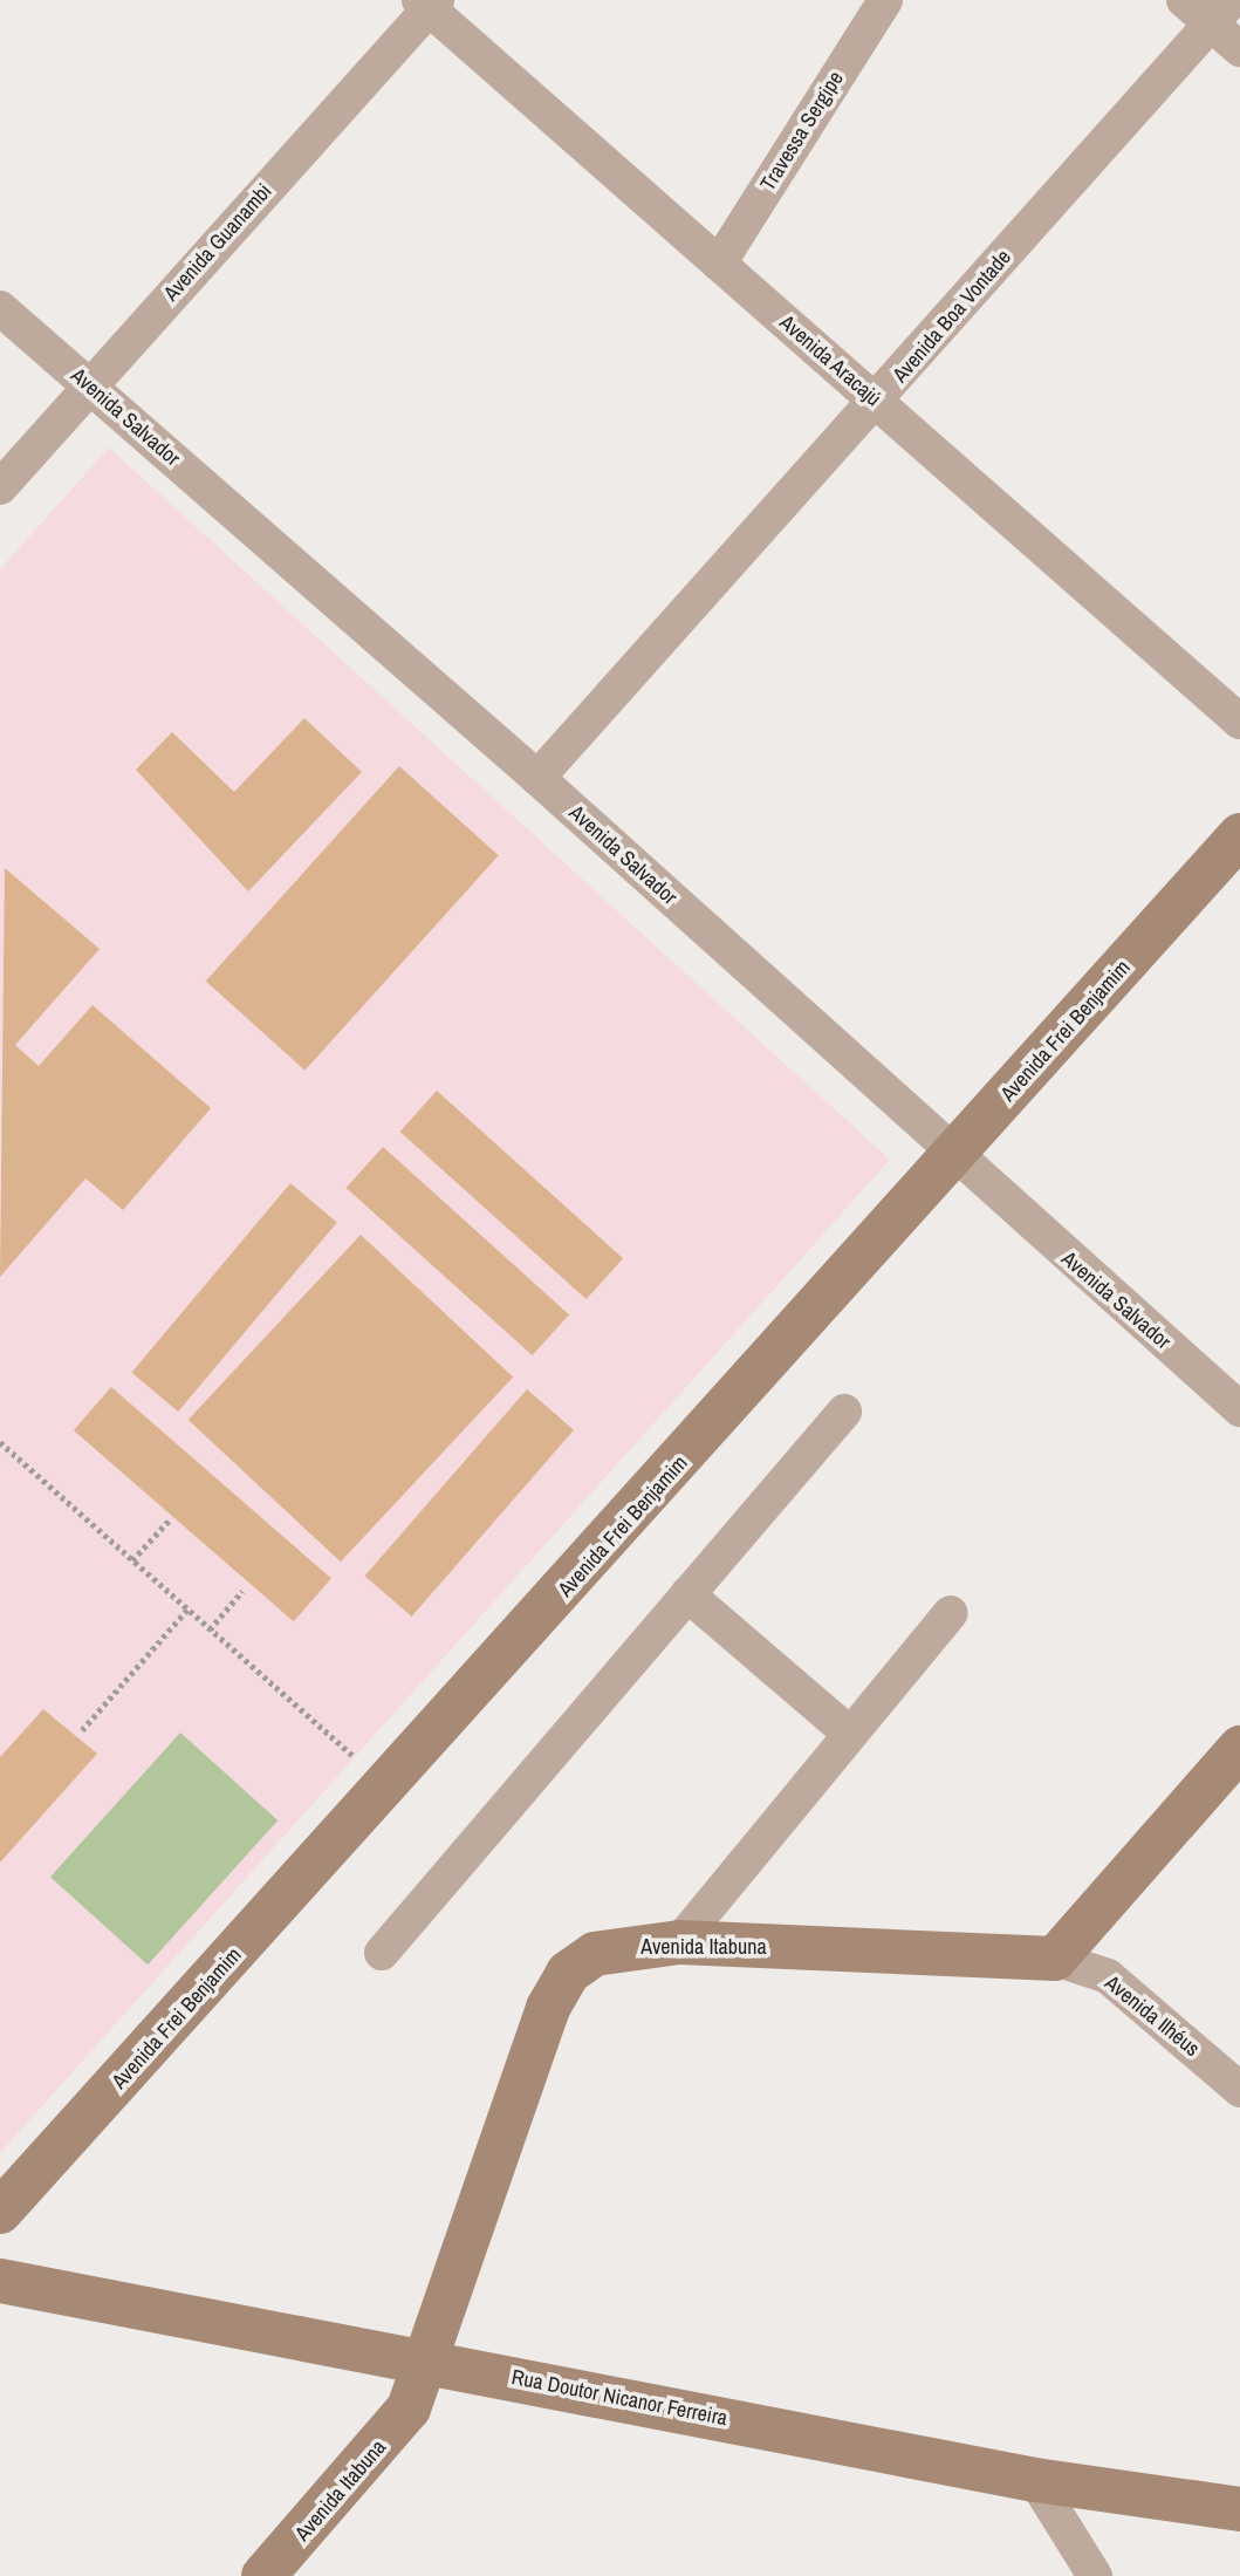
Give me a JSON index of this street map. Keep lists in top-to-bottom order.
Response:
{
  "streets": {
    "street": [
      "Travessa Sergipe",
      "Avenida Guanambi",
      "Avenida Boa Vontade",
      "Avenida Aracajú",
      "Avenida Salvador",
      "Avenida Frei Benjamim",
      "Avenida Itabuna",
      "Avenida Ilhéus",
      "Rua Doutor Nicanor Ferreira"
    ]
  },
  "crossings": [
    ["Travessa Sergipe", "Avenida Aracajú"],
    ["Avenida Guanambi", "Avenida Aracajú"],
    ["Avenida Guanambi", "Avenida Salvador"],
    ["Avenida Boa Vontade", "Avenida Aracajú"],
    ["Avenida Boa Vontade", "Avenida Salvador"],
    ["Avenida Salvador", "Avenida Frei Benjamim"],
    ["Avenida Itabuna", "Avenida Ilhéus"],
    ["Avenida Itabuna", "Rua Doutor Nicanor Ferreira"]
  ]
}
